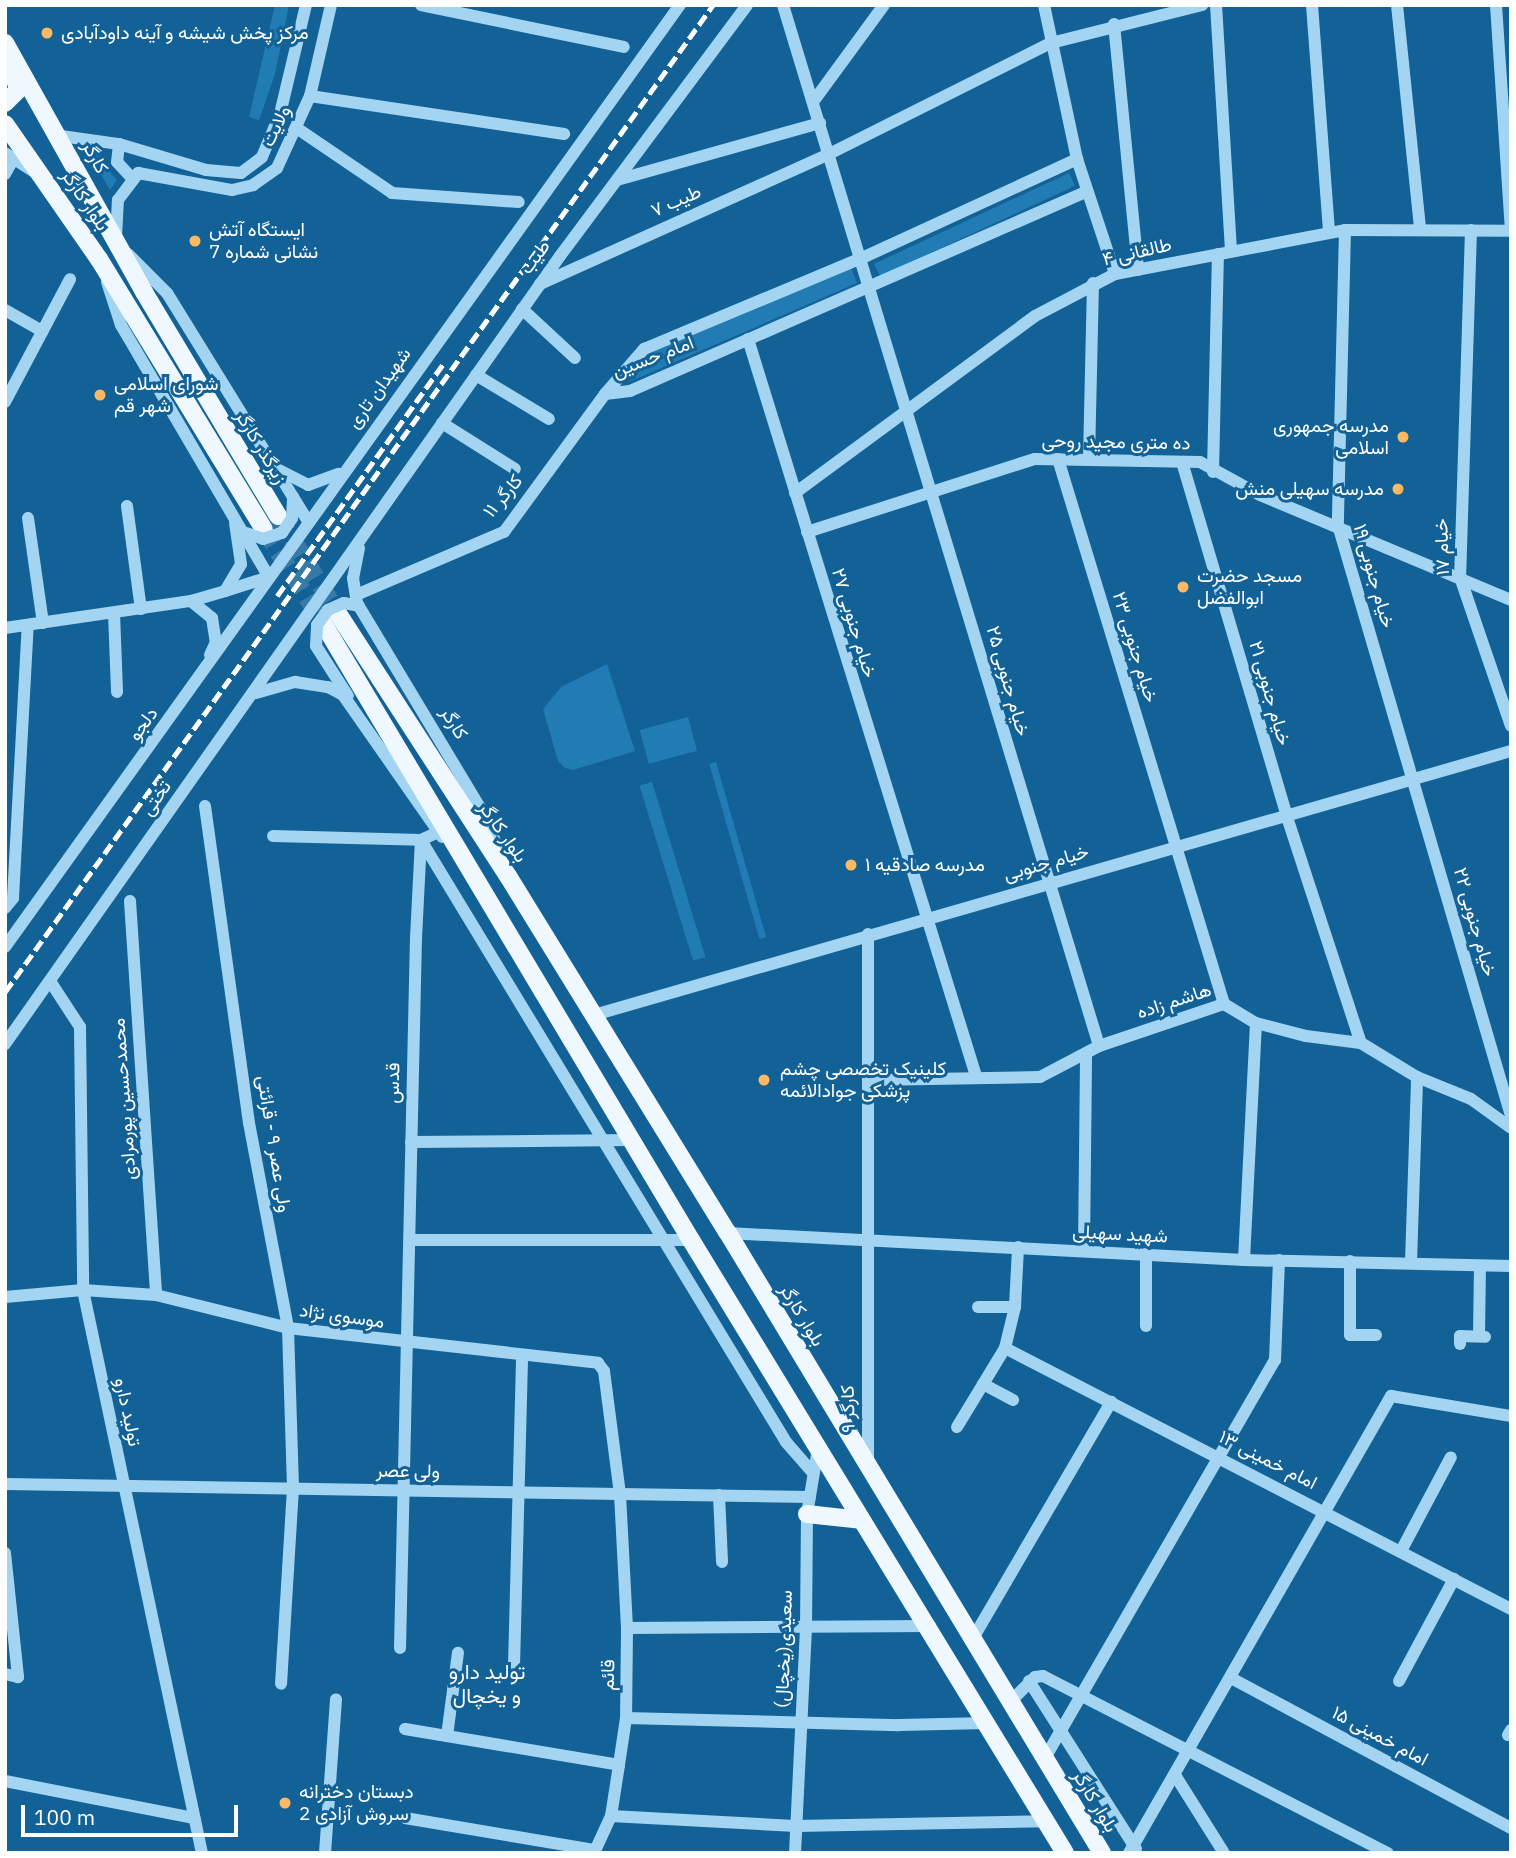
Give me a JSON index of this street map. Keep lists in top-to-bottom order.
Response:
{
  "streets": {
    "main road": ["کارگر", "بلوار کارگر", "زیرگذر کارگر"],
    "street": [
      "ولایت",
      "طیب ۷",
      "طالقانی ۴",
      "طیب",
      "امام حسین",
      "شهیدان تاری",
      "ده متری مجید روحی",
      "کارگر ۱۱",
      "خیام ۱۷",
      "خیام جنوبی ۱۹",
      "خیام جنوبی ۲۷",
      "خیام جنوبی ۲۳",
      "خیام جنوبی ۲۵",
      "خیام جنوبی ۲۱",
      "دلجو",
      "تختی",
      "خیام جنوبی",
      "خیام جنوبی ۲۲",
      "هاشم زاده",
      "قدس",
      "محمدحسین پورمرادی",
      "ولی عصر ۹ - قرائتی",
      "شهید سهیلی",
      "موسوی نژاد",
      "کارگر ۹",
      "تولید دارو",
      "امام خمینی ۱۳",
      "ولی عصر",
      "سعیدی(یخچال)",
      "قائم",
      "امام خمینی ۱۵"
    ]
  },
  "crossings": [
    ["کارگر", "بلوار کارگر"],
    ["کارگر", "زیرگذر کارگر"],
    ["کارگر", "کارگر ۱۱"],
    ["بلوار کارگر", "زیرگذر کارگر"],
    ["بلوار کارگر", "خیام جنوبی"],
    ["بلوار کارگر", "شهید سهیلی"],
    ["بلوار کارگر", "کارگر ۹"],
    ["طیب ۷", "طیب"],
    ["طیب ۷", "خیام جنوبی ۲۵"],
    ["طالقانی ۴", "خیام ۱۷"],
    ["طالقانی ۴", "خیام جنوبی ۱۹"],
    ["طالقانی ۴", "خیام جنوبی ۲۷"],
    ["طالقانی ۴", "خیام جنوبی ۲۵"],
    ["طیب", "تختی"],
    ["امام حسین", "کارگر ۱۱"],
    ["امام حسین", "خیام جنوبی ۲۷"],
    ["امام حسین", "خیام جنوبی ۲۵"],
    ["شهیدان تاری", "دلجو"],
    ["ده متری مجید روحی", "خیام ۱۷"],
    ["ده متری مجید روحی", "خیام جنوبی ۱۹"],
    ["ده متری مجید روحی", "خیام جنوبی ۲۷"],
    ["ده متری مجید روحی", "خیام جنوبی ۲۳"],
    ["ده متری مجید روحی", "خیام جنوبی ۲۵"],
    ["ده متری مجید روحی", "خیام جنوبی ۲۱"],
    ["خیام جنوبی ۱۹", "خیام جنوبی"],
    ["خیام جنوبی ۱۹", "خیام جنوبی ۲۲"],
    ["خیام جنوبی ۲۷", "خیام جنوبی"],
    ["خیام جنوبی ۲۷", "هاشم زاده"],
    ["خیام جنوبی ۲۳", "خیام جنوبی"],
    ["خیام جنوبی ۲۳", "هاشم زاده"],
    ["خیام جنوبی ۲۵", "خیام جنوبی"],
    ["خیام جنوبی ۲۵", "هاشم زاده"],
    ["خیام جنوبی ۲۱", "خیام جنوبی"],
    ["خیام جنوبی ۲۱", "هاشم زاده"],
    ["تختی", "تولید دارو"],
    ["خیام جنوبی", "خیام جنوبی ۲۲"],
    ["خیام جنوبی", "کارگر ۹"],
    ["هاشم زاده", "کارگر ۹"],
    ["قدس", "موسوی نژاد"],
    ["قدس", "ولی عصر"],
    ["محمدحسین پورمرادی", "موسوی نژاد"],
    ["ولی عصر ۹ - قرائتی", "موسوی نژاد"],
    ["ولی عصر ۹ - قرائتی", "ولی عصر"],
    ["شهید سهیلی", "کارگر ۹"],
    ["موسوی نژاد", "تولید دارو"],
    ["موسوی نژاد", "قائم"],
    ["تولید دارو", "ولی عصر"],
    ["ولی عصر", "سعیدی(یخچال)"],
    ["ولی عصر", "قائم"]
  ],
  "districts": ["تولید دارو و یخچال"],
  "places": [
    "مرکز پخش شیشه و آینه داودآبادی",
    "ایستگاه آتش نشانی شماره 7",
    "شورای اسلامی شهر قم",
    "مدرسه جمهوری اسلامی",
    "مدرسه سهیلی منش",
    "مسجد حضرت ابوالفضل",
    "مدرسه صادقیه ۱",
    "کلینیک تخصصی چشم پزشکی جوادالائمه",
    "دبستان دخترانه سروش آزادی 2"
  ],
  "scale_bar": "100 m"
}
